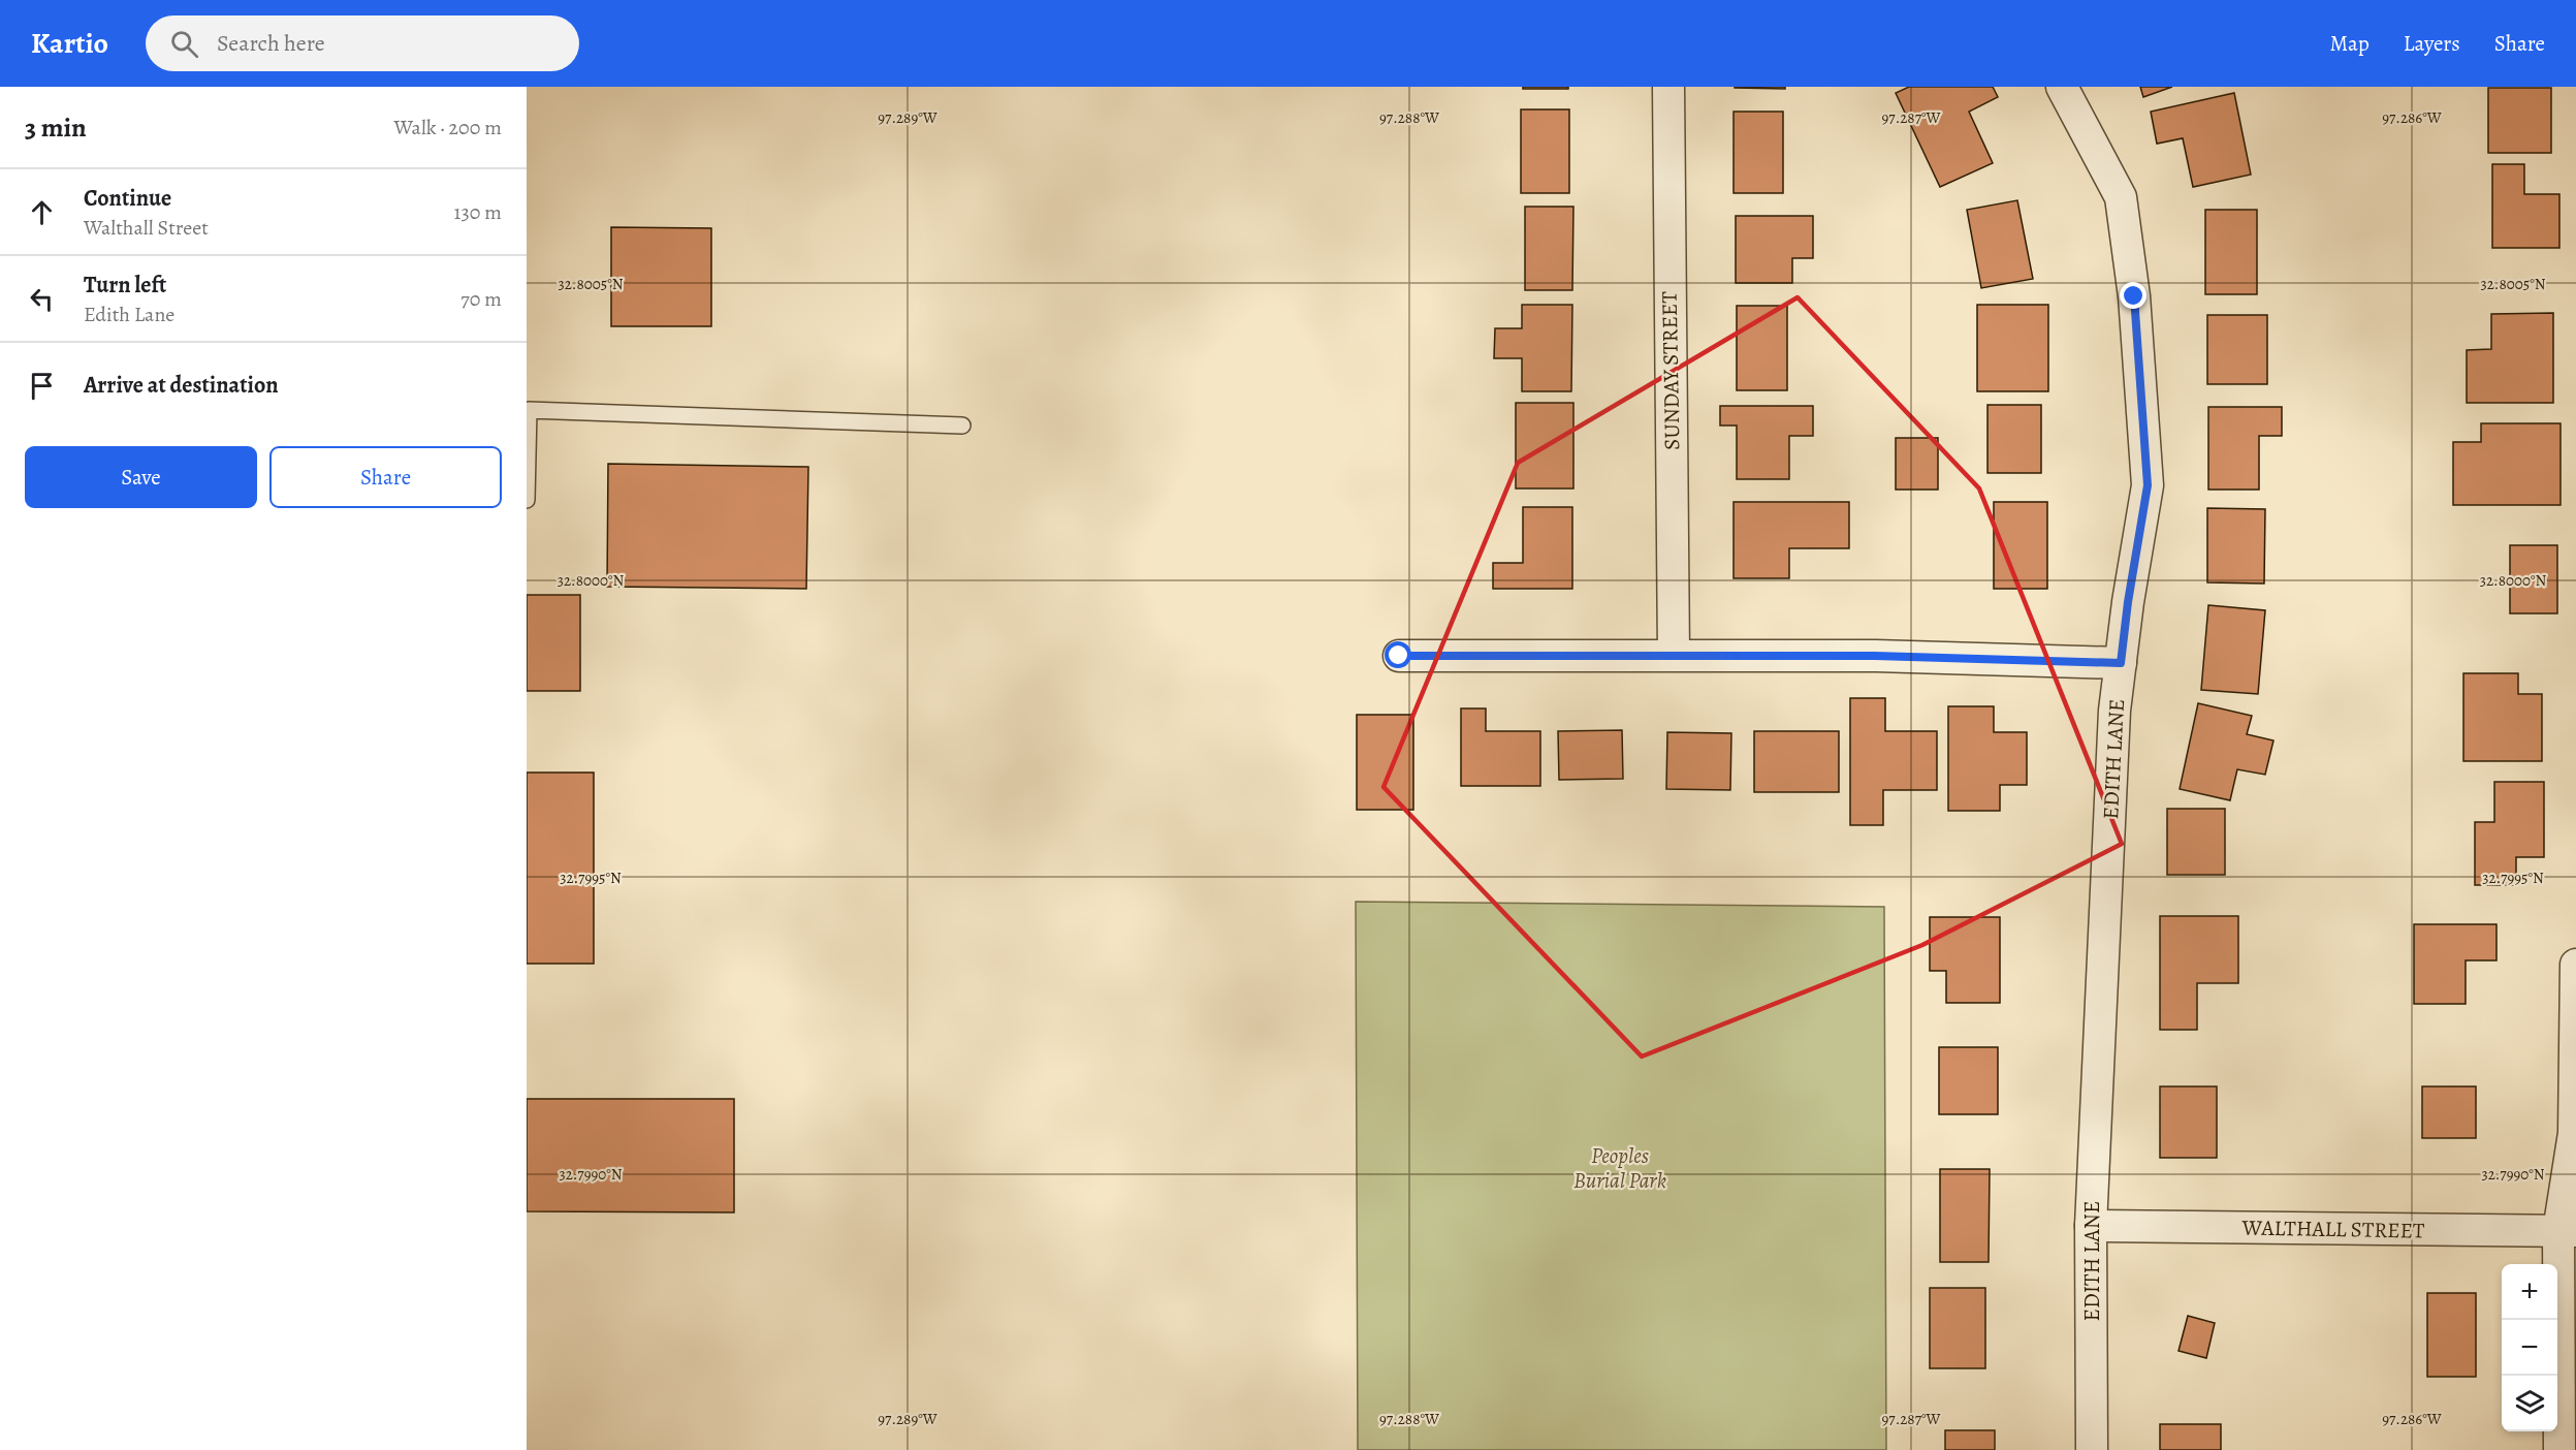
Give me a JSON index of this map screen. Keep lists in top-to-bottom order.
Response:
{
  "streets": {
    "street": ["SUNDAY STREET", "EDITH LANE", "WALTHALL STREET"]
  },
  "crossings": [
    ["EDITH LANE", "WALTHALL STREET"]
  ],
  "parks": ["Peoples Burial Park"],
  "page": {
    "header": "Kartio",
    "search": "Search here",
    "nav": ["Map", "Layers", "Share"],
    "heading": ["3 min", "Walk · 200 m"],
    "list": [
      ["Continue", "Walthall Street", "130 m"],
      ["Turn left", "Edith Lane", "70 m"],
      "Arrive at destination"
    ],
    "buttons": ["Save", "Share"],
    "map_buttons": ["+", "−"]
  },
  "coordinates": [
    "97.289°W",
    "97.288°W",
    "97.287°W",
    "97.286°W",
    "32.8005°N",
    "32.8000°N",
    "32.7995°N",
    "32.7990°N"
  ]
}
